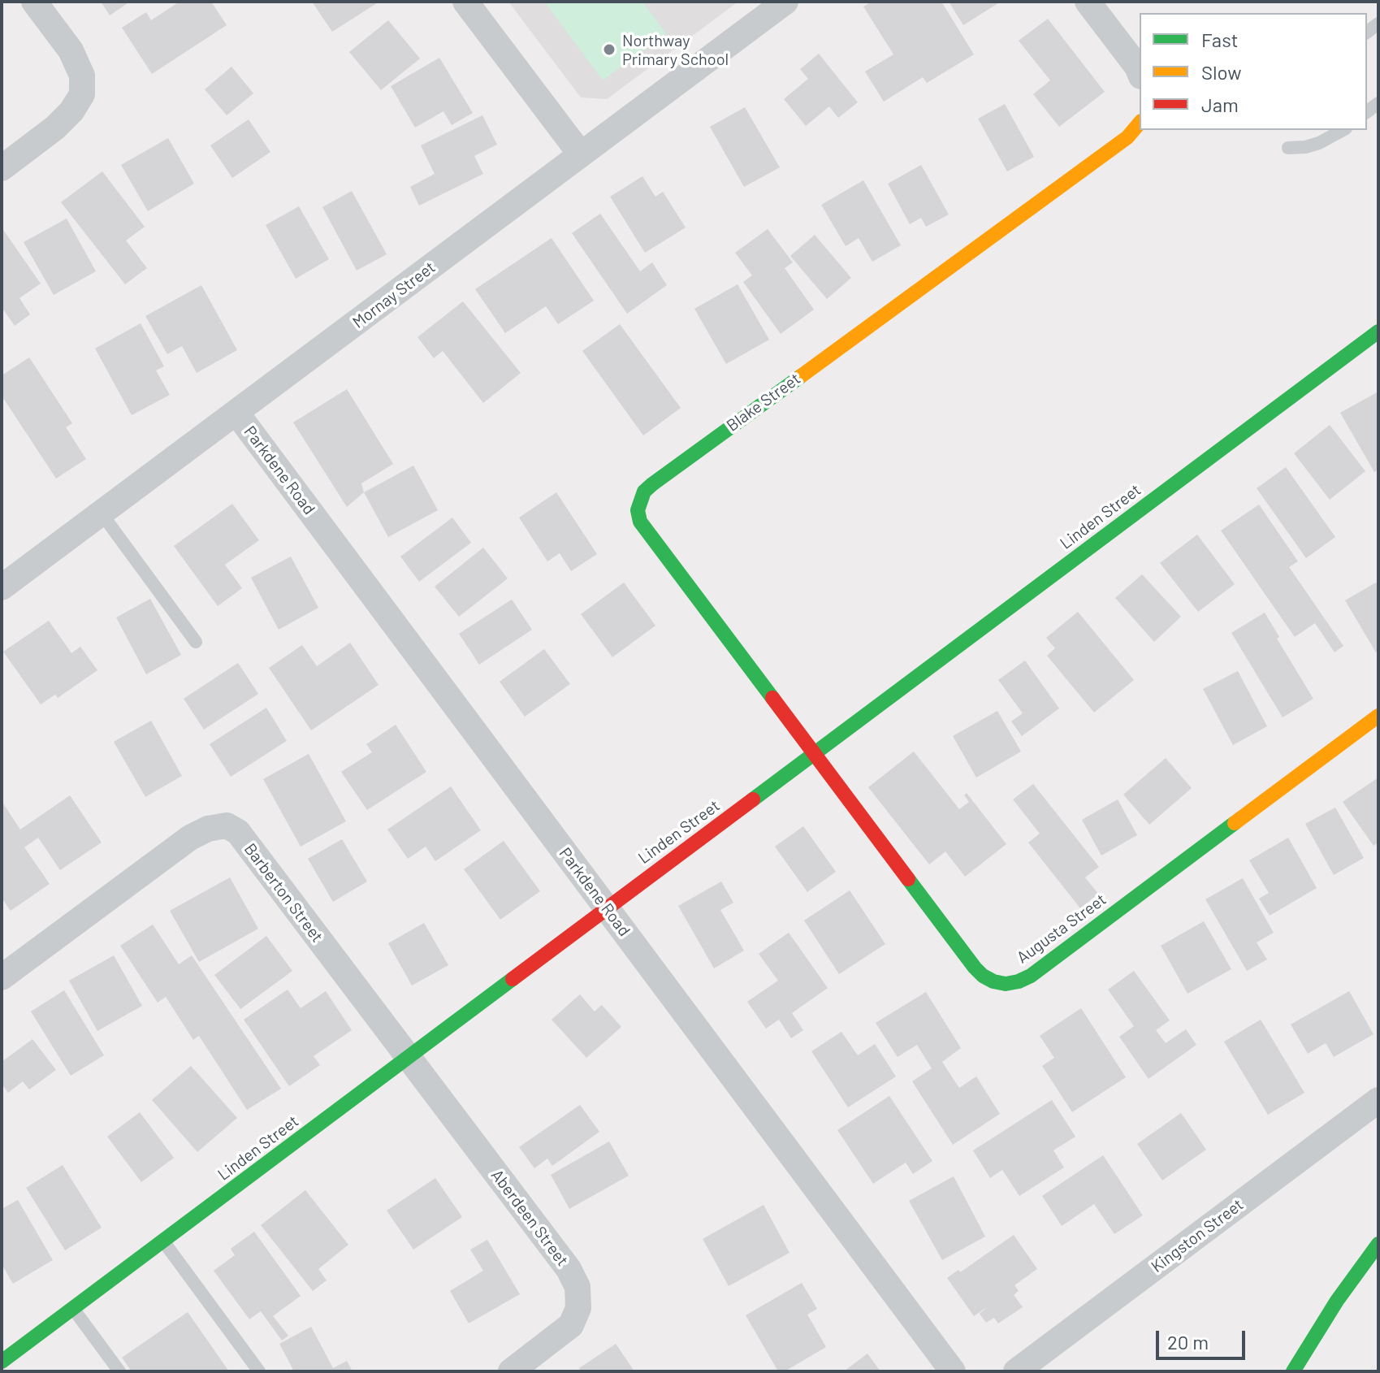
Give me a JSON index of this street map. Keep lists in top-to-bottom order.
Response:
{
  "streets": {
    "street": [
      "Mornay Street",
      "Blake Street",
      "Parkdene Road",
      "Linden Street",
      "Barberton Street",
      "Augusta Street",
      "Aberdeen Street",
      "Kingston Street"
    ]
  },
  "crossings": [
    ["Mornay Street", "Parkdene Road"],
    ["Blake Street", "Linden Street"],
    ["Blake Street", "Augusta Street"],
    ["Parkdene Road", "Linden Street"],
    ["Linden Street", "Barberton Street"],
    ["Linden Street", "Augusta Street"],
    ["Linden Street", "Aberdeen Street"],
    ["Barberton Street", "Aberdeen Street"]
  ],
  "places": ["Northway Primary School"],
  "legend": ["Fast", "Slow", "Jam"],
  "scale_bar": "20 m"
}
